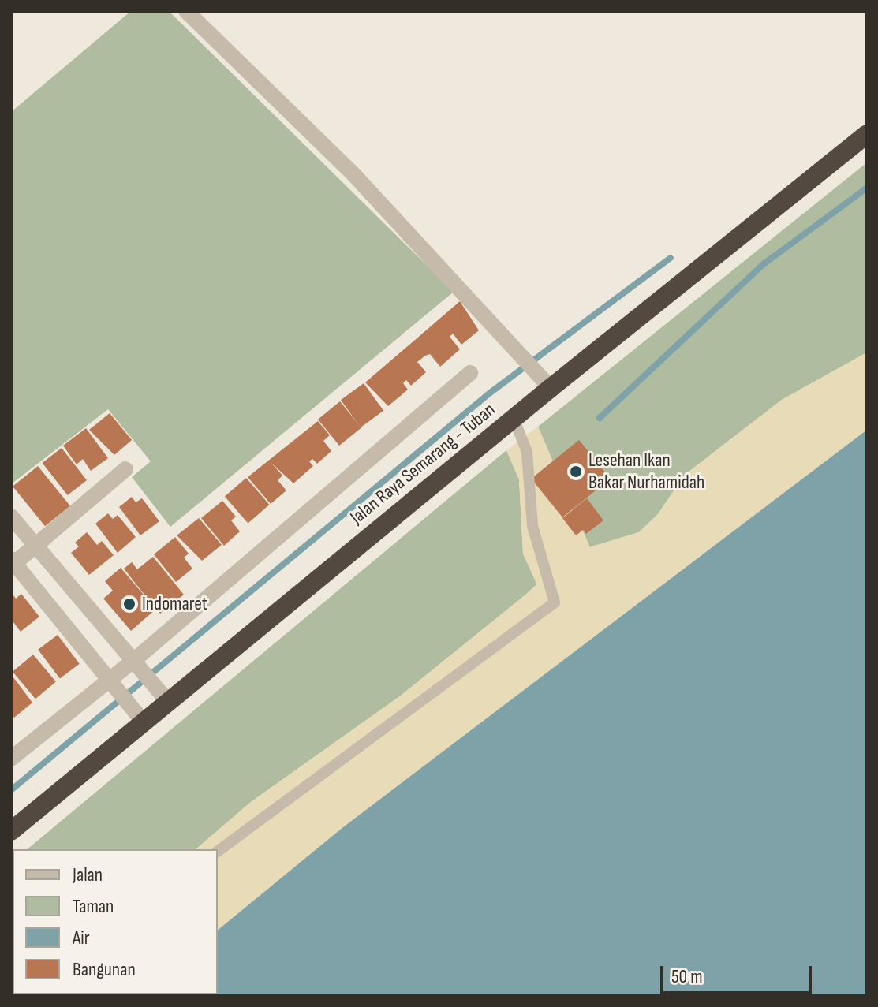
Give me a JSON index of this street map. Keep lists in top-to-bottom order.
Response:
{
  "streets": {
    "highway": ["Jalan Raya Semarang - Tuban"]
  },
  "places": ["Lesehan Ikan Bakar Nurhamidah", "Indomaret"],
  "legend": [
    "Jalan",
    "Taman",
    "Air",
    "Bangunan"
  ],
  "scale_bar": "50 m"
}
